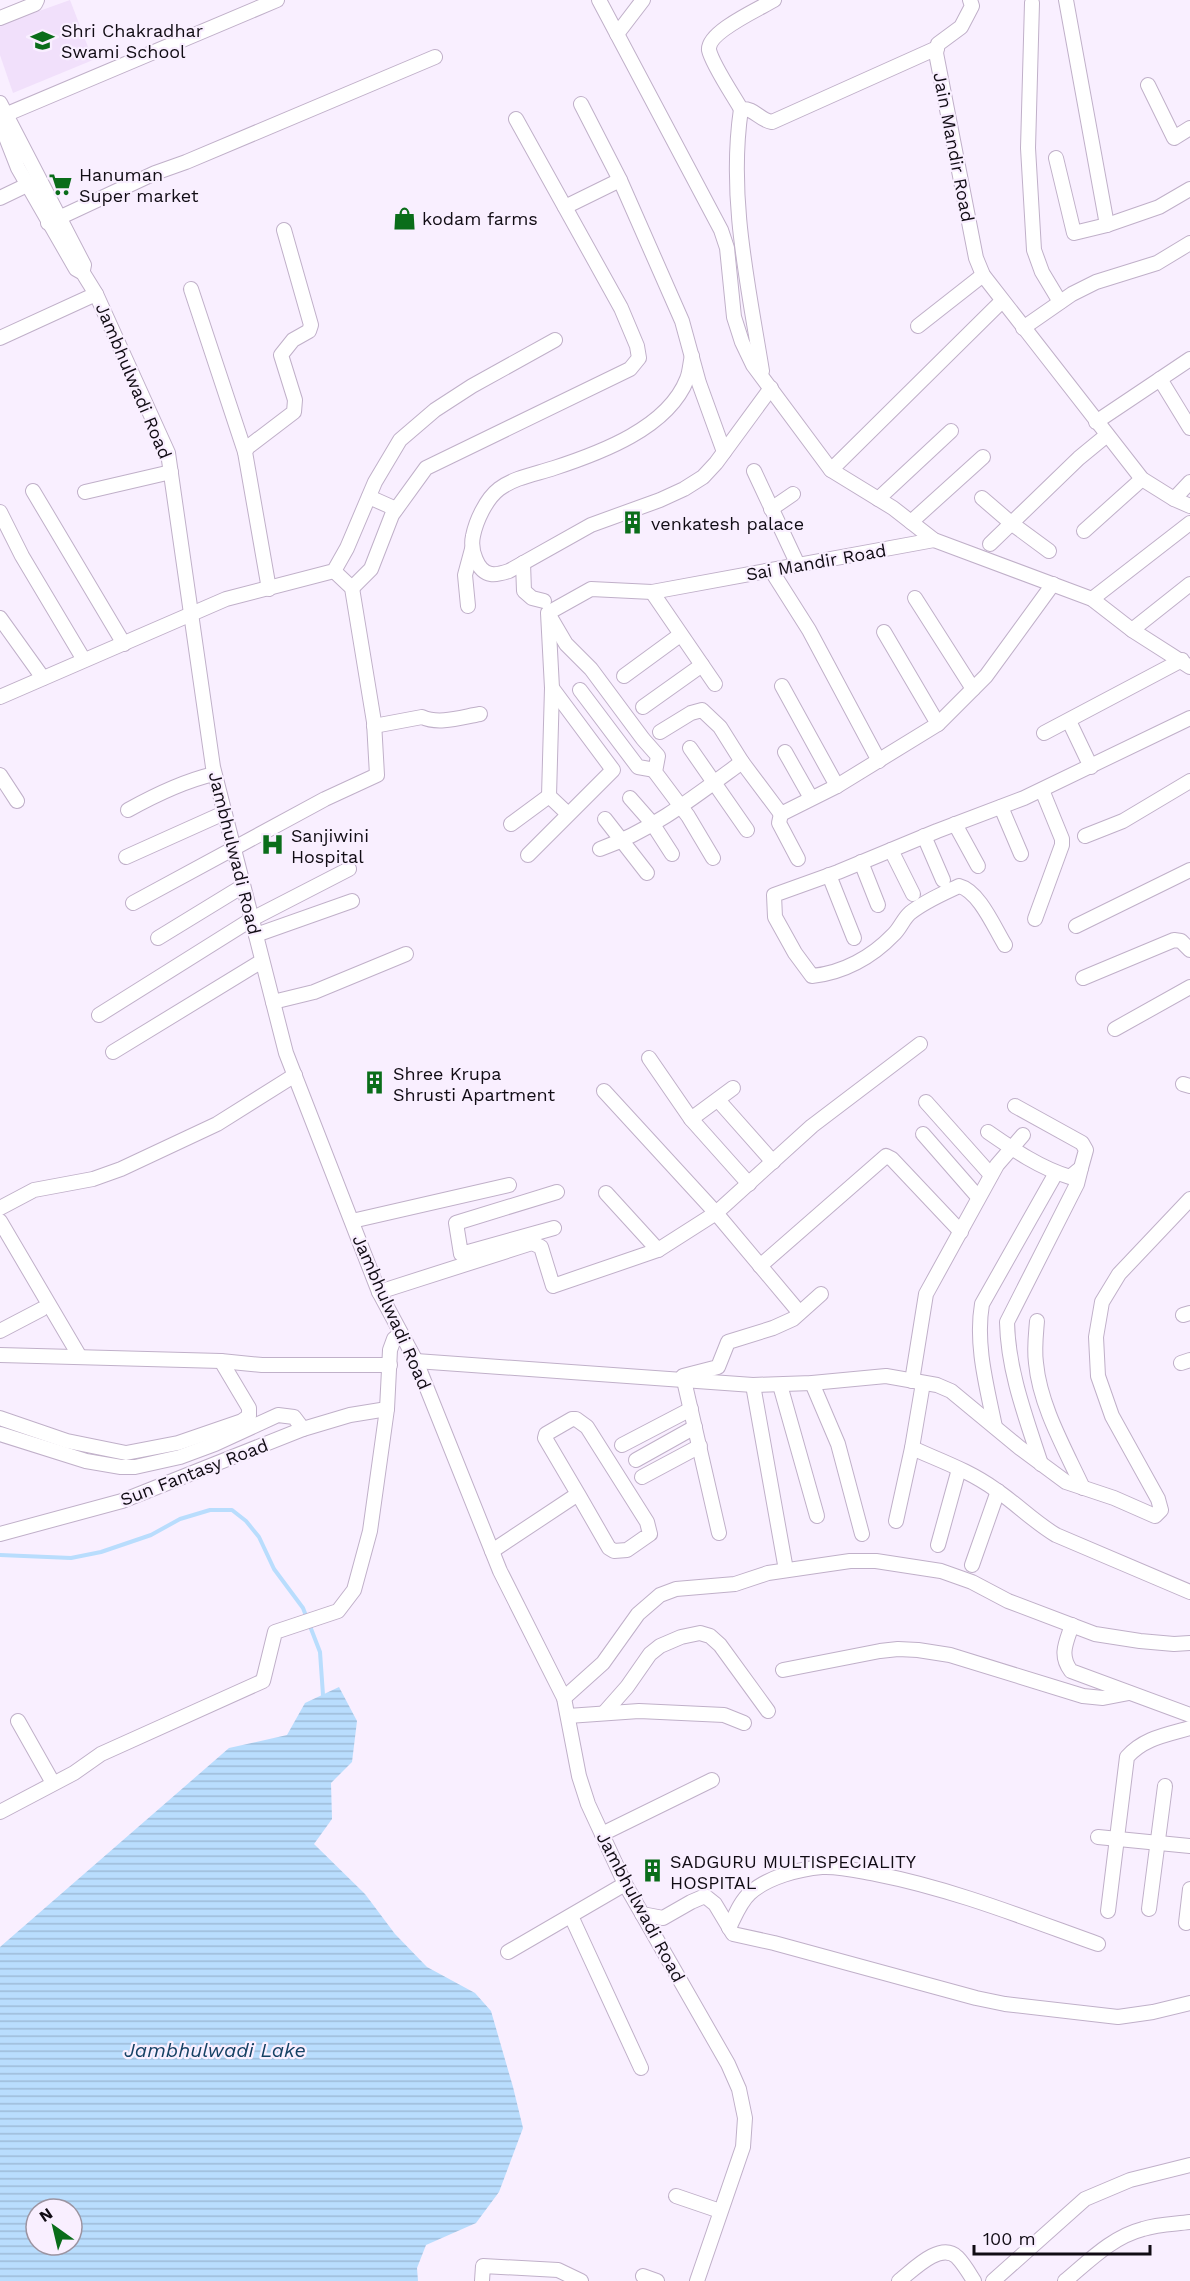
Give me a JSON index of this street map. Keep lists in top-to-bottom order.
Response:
{
  "streets": {
    "street": [
      "Jain Mandir Road",
      "Jambhulwadi Road",
      "Sai Mandir Road",
      "Sun Fantasy Road"
    ]
  },
  "water": ["Jambhulwadi Lake"],
  "places": {
    "school or university": ["Shri Chakradhar Swami School"],
    "supermarket": ["Hanuman Super market"],
    "shop": ["kodam farms"],
    "building": ["venkatesh palace", "Shree Krupa Shrusti Apartment", "SADGURU MULTISPECIALITY HOSPITAL"],
    "hospital": ["Sanjiwini Hospital"]
  },
  "scale_bar": "100 m",
  "north": "top left"
}
